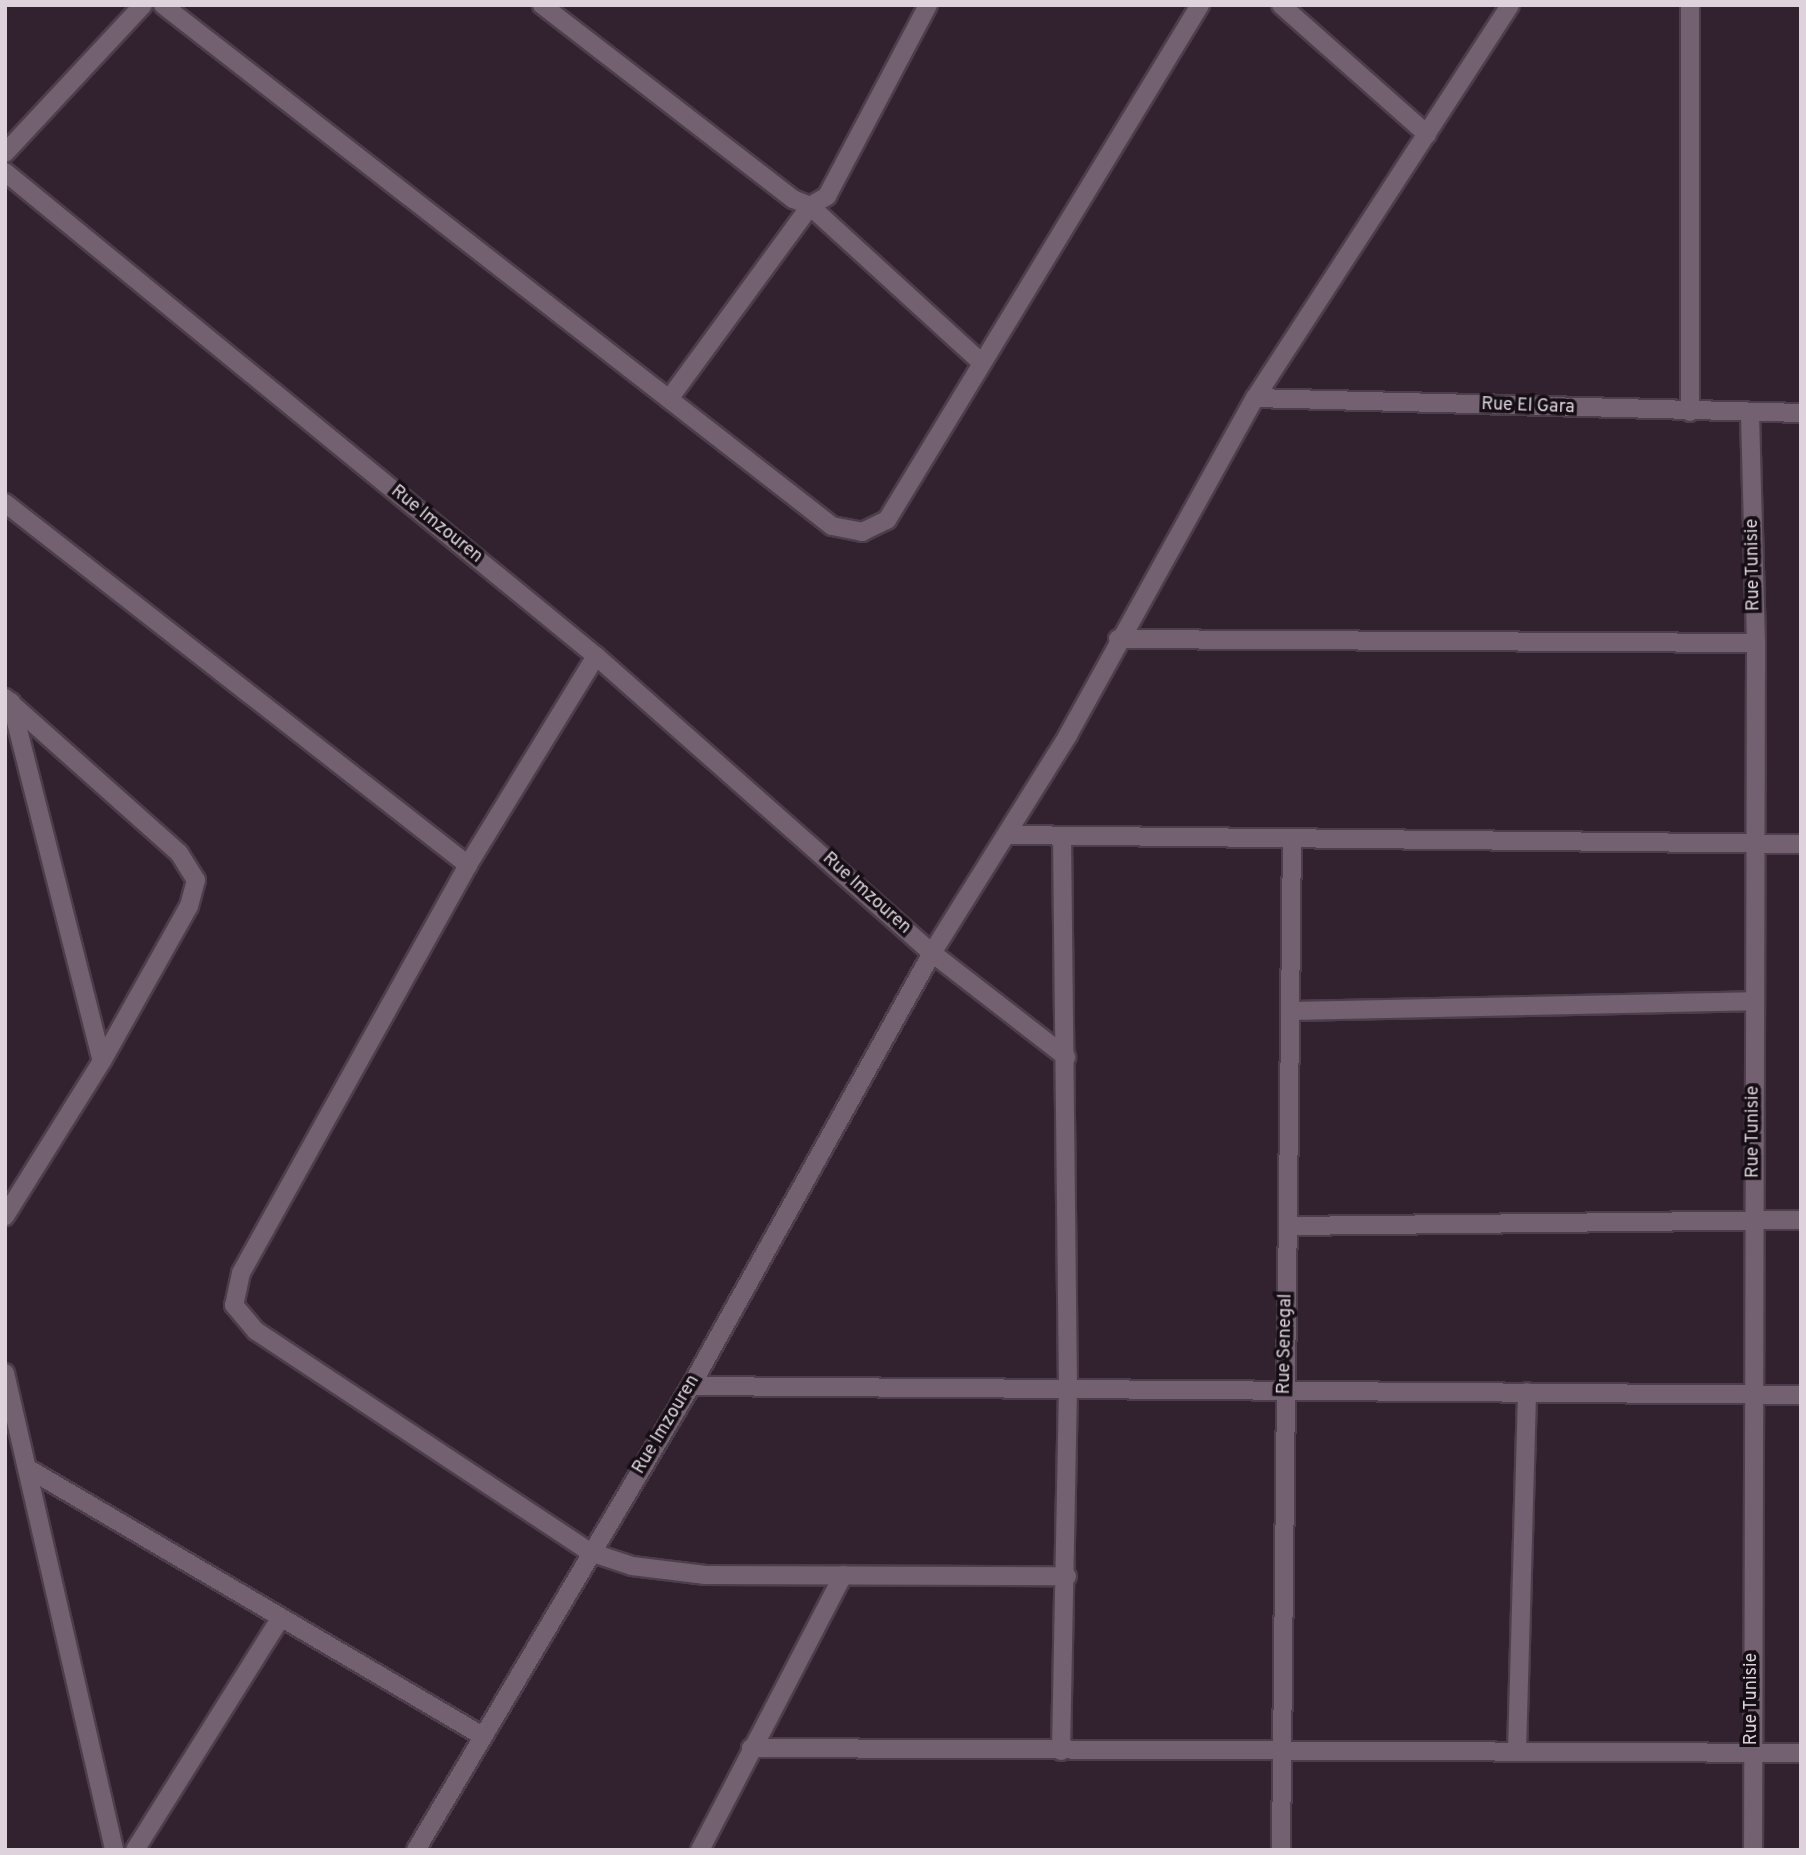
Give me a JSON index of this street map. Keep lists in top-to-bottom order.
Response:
{
  "streets": {
    "street": [
      "Rue El Gara",
      "Rue Imzouren",
      "Rue Tunisie",
      "Rue Senegal"
    ]
  },
  "crossings": [
    ["Rue El Gara", "Rue Tunisie"]
  ]
}
